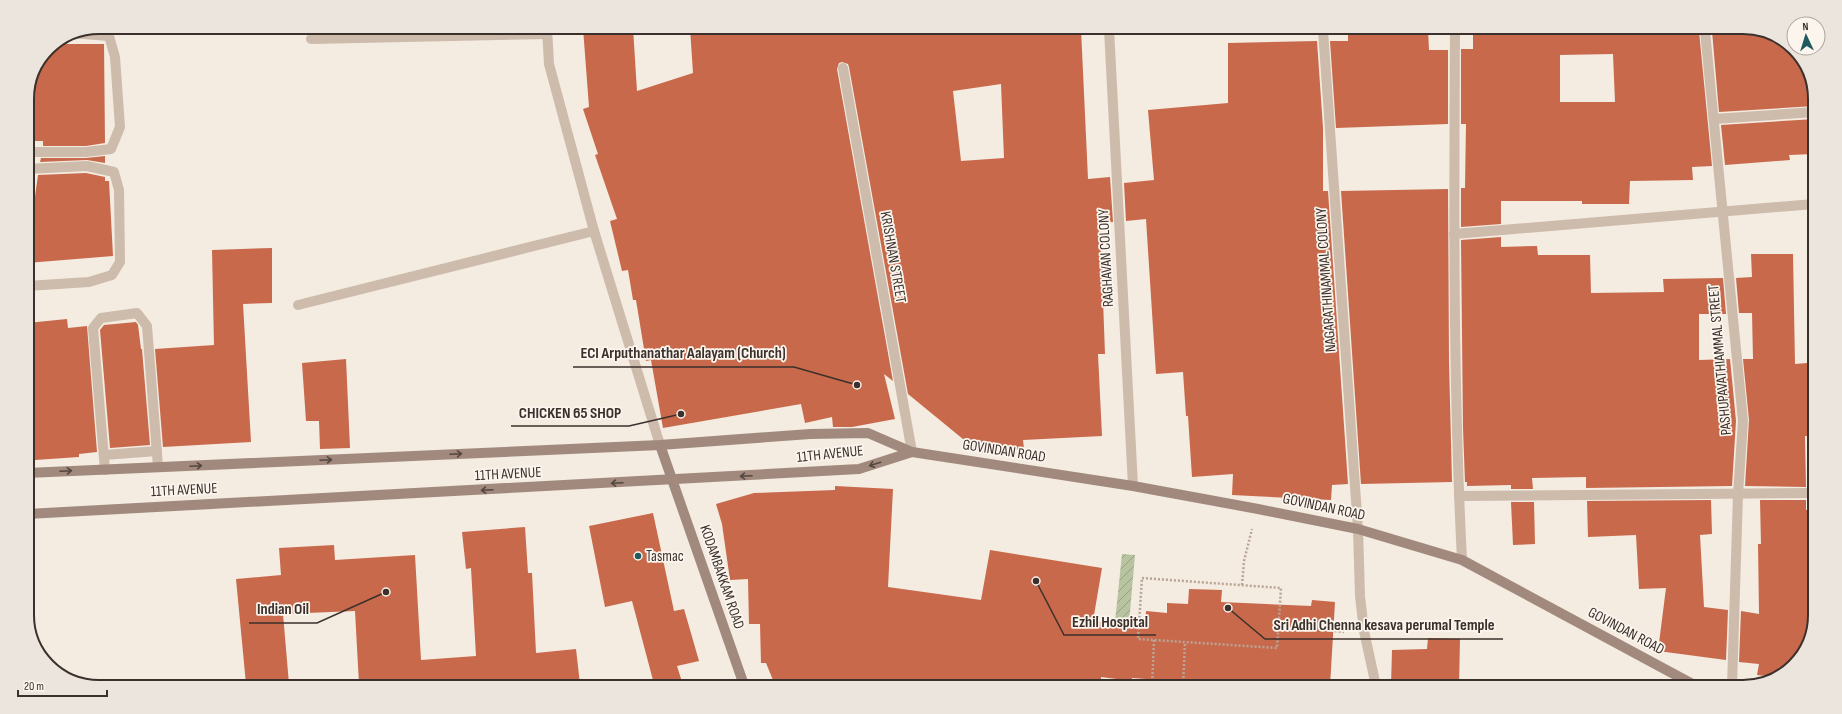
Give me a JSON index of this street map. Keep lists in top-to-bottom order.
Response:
{
  "streets": {
    "main road": ["GOVINDAN ROAD", "11TH AVENUE", "KODAMBAKKAM ROAD"],
    "street": [
      "KRISHNAN STREET",
      "RAGHAVAN COLONY",
      "NAGARATHINAMMAL COLONY",
      "PASHUPAVATHIAMMAL STREET"
    ]
  },
  "crossings": [
    ["KRISHNAN STREET", "GOVINDAN ROAD"],
    ["KRISHNAN STREET", "11TH AVENUE"],
    ["RAGHAVAN COLONY", "GOVINDAN ROAD"],
    ["NAGARATHINAMMAL COLONY", "GOVINDAN ROAD"],
    ["GOVINDAN ROAD", "11TH AVENUE"],
    ["11TH AVENUE", "KODAMBAKKAM ROAD"]
  ],
  "places": [
    "ECI Arputhanathar Aalayam (Church)",
    "CHICKEN 65 SHOP",
    "Tasmac",
    "Ezhil Hospital",
    "Indian Oil",
    "Sri Adhi Chenna kesava perumal Temple"
  ],
  "scale_bar": "20 m",
  "north": "top"
}
